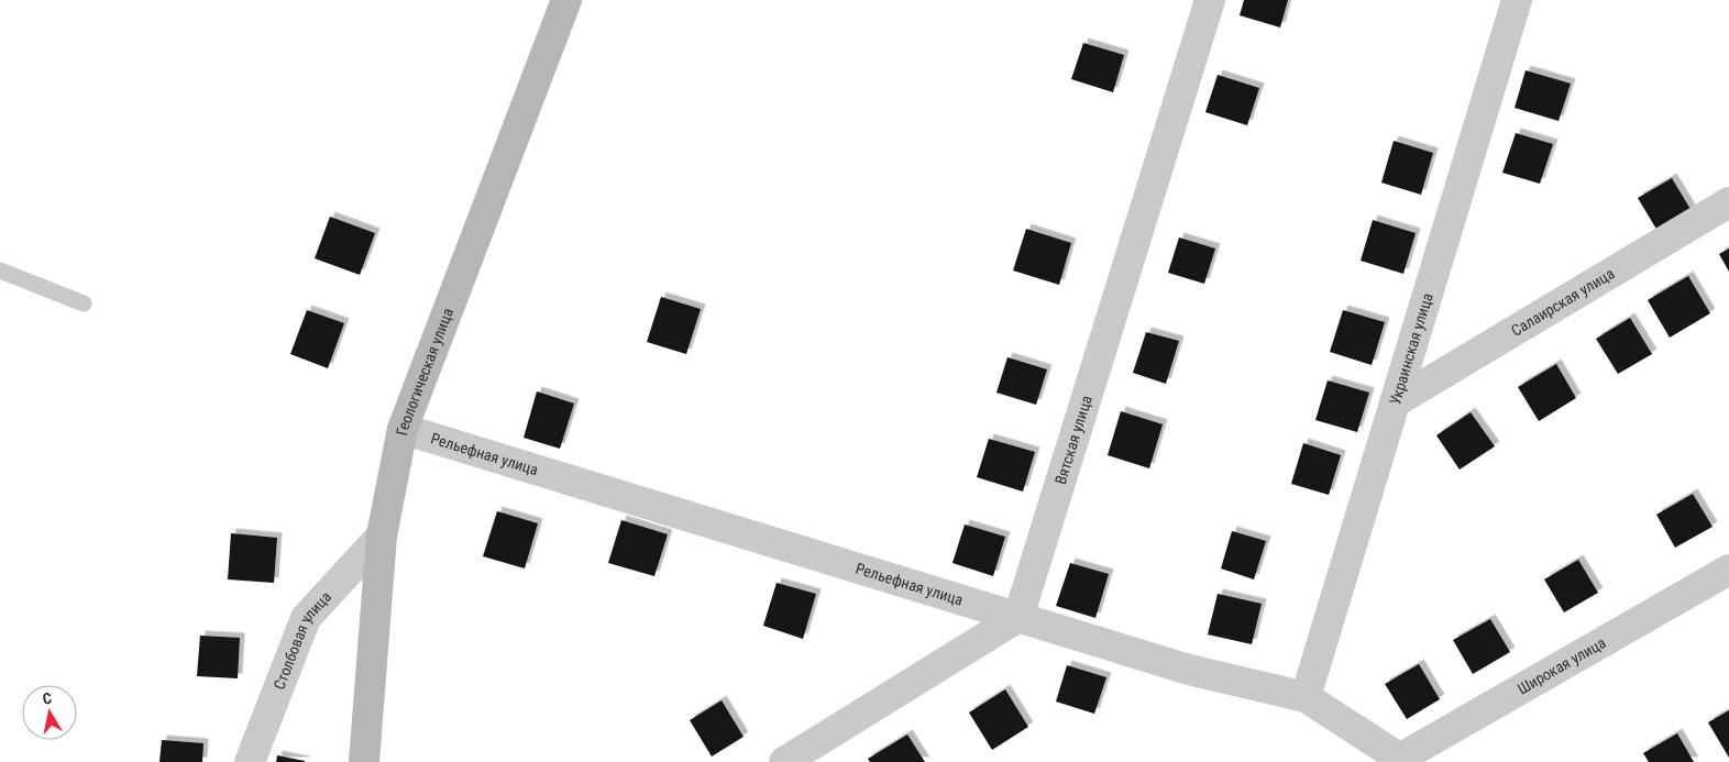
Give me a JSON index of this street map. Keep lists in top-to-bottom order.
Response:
{
  "streets": {
    "street": [
      "Салаирская улица",
      "Украинская улица",
      "Геологическая улица",
      "Вятская улица",
      "Рельефная улица",
      "Столбовая улица",
      "Широкая улица"
    ]
  },
  "crossings": [
    ["Салаирская улица", "Украинская улица"],
    ["Украинская улица", "Рельефная улица"],
    ["Геологическая улица", "Рельефная улица"],
    ["Геологическая улица", "Столбовая улица"],
    ["Вятская улица", "Рельефная улица"],
    ["Рельефная улица", "Широкая улица"]
  ],
  "north": "top"
}
